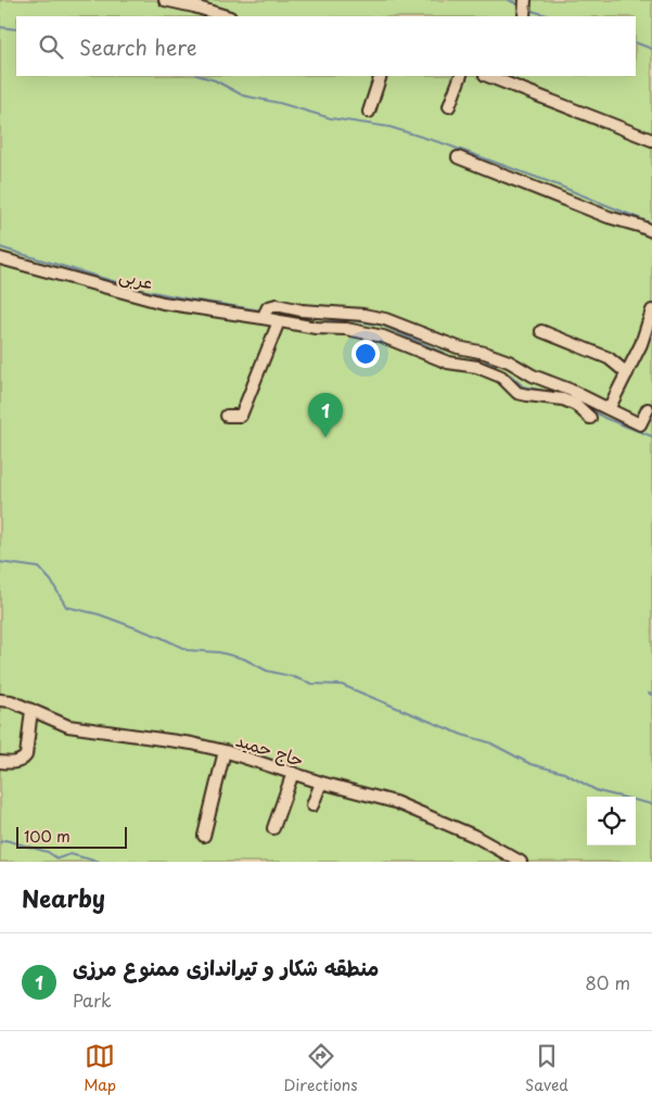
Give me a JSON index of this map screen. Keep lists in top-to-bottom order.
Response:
{
  "streets": {
    "street": ["عربی", "حاج حمید"]
  },
  "scale_bar": "100 m",
  "page": {
    "search": "Search here",
    "pins": "1",
    "scale": "100 m",
    "heading": "Nearby",
    "list": [
      {
        "mark": "1",
        "name": "منطقه شکار و تیراندازی ممنوع مرزی",
        "note": "Park",
        "value": "80 m"
      }
    ],
    "nav": ["Map", "Directions", "Saved"]
  }
}
